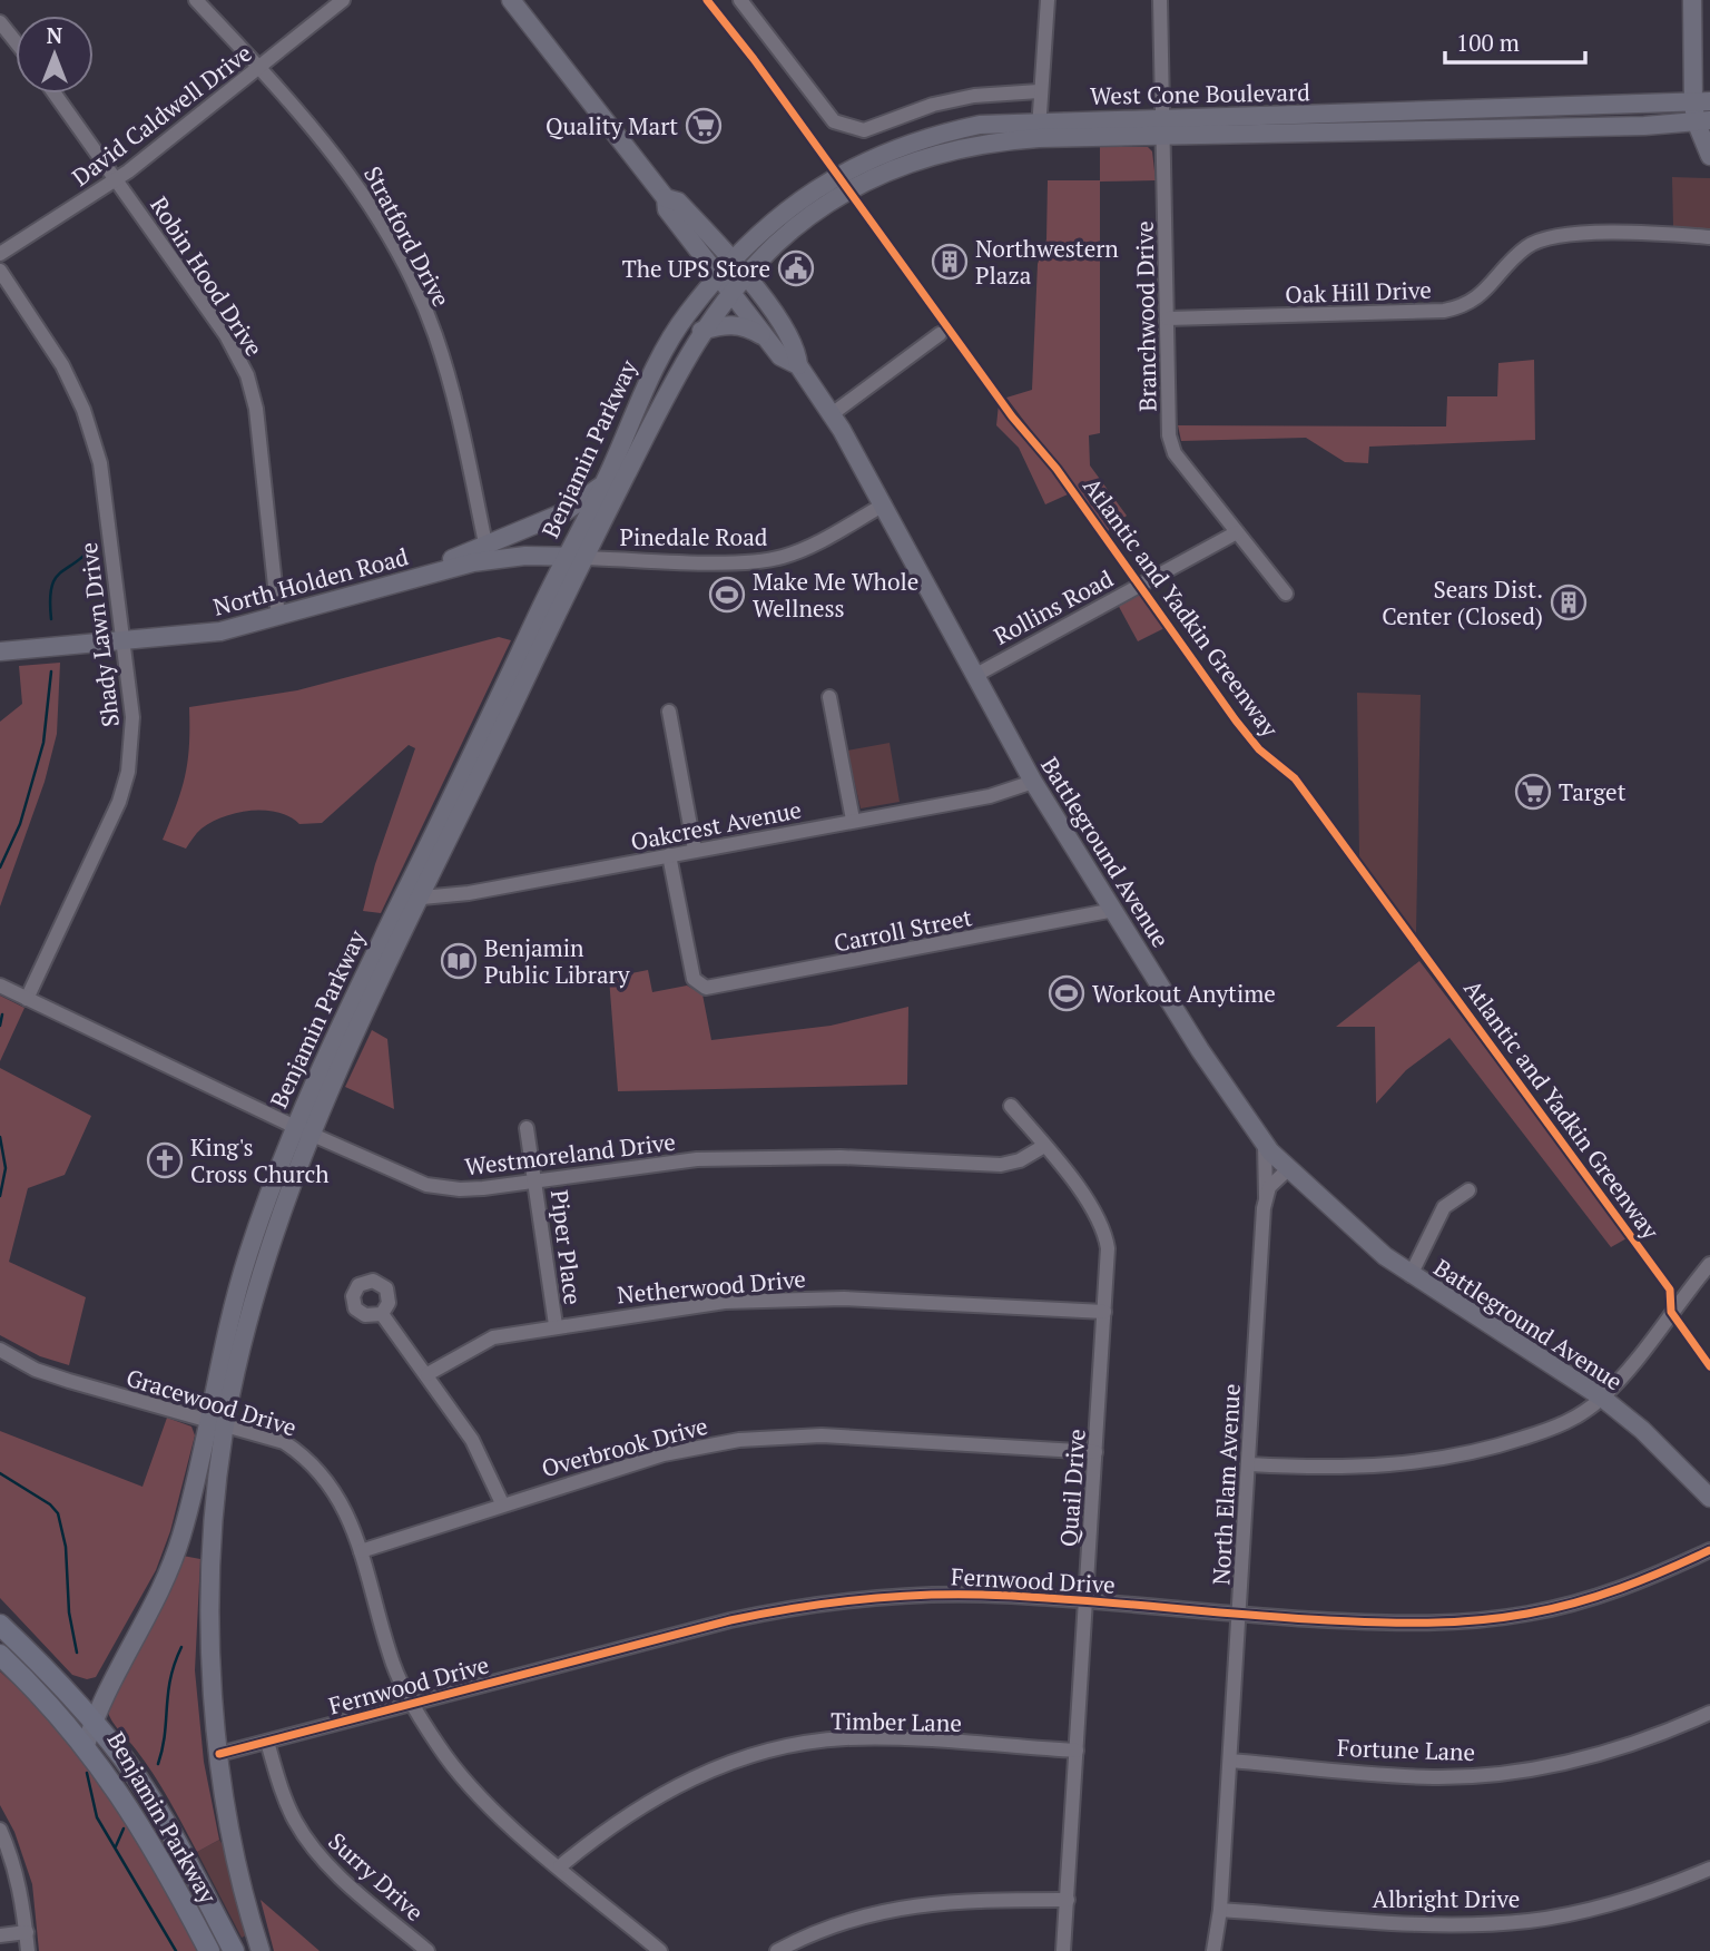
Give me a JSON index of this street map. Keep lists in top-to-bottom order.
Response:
{
  "streets": {
    "highway": ["Benjamin Parkway"],
    "main road": ["West Cone Boulevard", "North Holden Road", "Battleground Avenue"],
    "street": [
      "David Caldwell Drive",
      "Stratford Drive",
      "Robin Hood Drive",
      "Oak Hill Drive",
      "Branchwood Drive",
      "Pinedale Road",
      "Rollins Road",
      "Shady Lawn Drive",
      "Oakcrest Avenue",
      "Carroll Street",
      "Westmoreland Drive",
      "Piper Place",
      "Netherwood Drive",
      "Gracewood Drive",
      "Overbrook Drive",
      "North Elam Avenue",
      "Quail Drive",
      "Fernwood Drive",
      "Timber Lane",
      "Fortune Lane",
      "Surry Drive",
      "Albright Drive"
    ],
    "cycle path": ["Atlantic and Yadkin Greenway"]
  },
  "crossings": [
    ["West Cone Boulevard", "Branchwood Drive"],
    ["West Cone Boulevard", "Benjamin Parkway"],
    ["West Cone Boulevard", "Battleground Avenue"],
    ["David Caldwell Drive", "Stratford Drive"],
    ["David Caldwell Drive", "Robin Hood Drive"],
    ["Robin Hood Drive", "North Holden Road"],
    ["Oak Hill Drive", "Branchwood Drive"],
    ["Branchwood Drive", "Rollins Road"],
    ["Benjamin Parkway", "Pinedale Road"],
    ["Benjamin Parkway", "North Holden Road"],
    ["Benjamin Parkway", "Oakcrest Avenue"],
    ["Benjamin Parkway", "Battleground Avenue"],
    ["Benjamin Parkway", "Westmoreland Drive"],
    ["Benjamin Parkway", "Gracewood Drive"],
    ["Benjamin Parkway", "Fernwood Drive"],
    ["Pinedale Road", "North Holden Road"],
    ["Pinedale Road", "Battleground Avenue"],
    ["North Holden Road", "Shady Lawn Drive"],
    ["Rollins Road", "Battleground Avenue"],
    ["Shady Lawn Drive", "Westmoreland Drive"],
    ["Oakcrest Avenue", "Battleground Avenue"],
    ["Oakcrest Avenue", "Carroll Street"],
    ["Battleground Avenue", "Carroll Street"],
    ["Battleground Avenue", "North Elam Avenue"],
    ["Westmoreland Drive", "Piper Place"],
    ["Westmoreland Drive", "Quail Drive"],
    ["Piper Place", "Netherwood Drive"],
    ["Netherwood Drive", "Quail Drive"],
    ["Gracewood Drive", "Overbrook Drive"],
    ["Gracewood Drive", "Fernwood Drive"],
    ["Gracewood Drive", "Timber Lane"],
    ["Overbrook Drive", "Quail Drive"],
    ["North Elam Avenue", "Fernwood Drive"],
    ["North Elam Avenue", "Fortune Lane"],
    ["North Elam Avenue", "Albright Drive"],
    ["Quail Drive", "Fernwood Drive"],
    ["Quail Drive", "Timber Lane"],
    ["Fernwood Drive", "Surry Drive"]
  ],
  "places": {
    "supermarket": ["Quality Mart", "Target"],
    "building": ["Northwestern Plaza", "Sears Dist. Center (Closed)"],
    "public building": ["The UPS Store"],
    "sports": ["Make Me Whole Wellness", "Workout Anytime"],
    "library": ["Benjamin Public Library"],
    "church": ["King's Cross Church"]
  },
  "scale_bar": "100 m",
  "north": "top"
}
